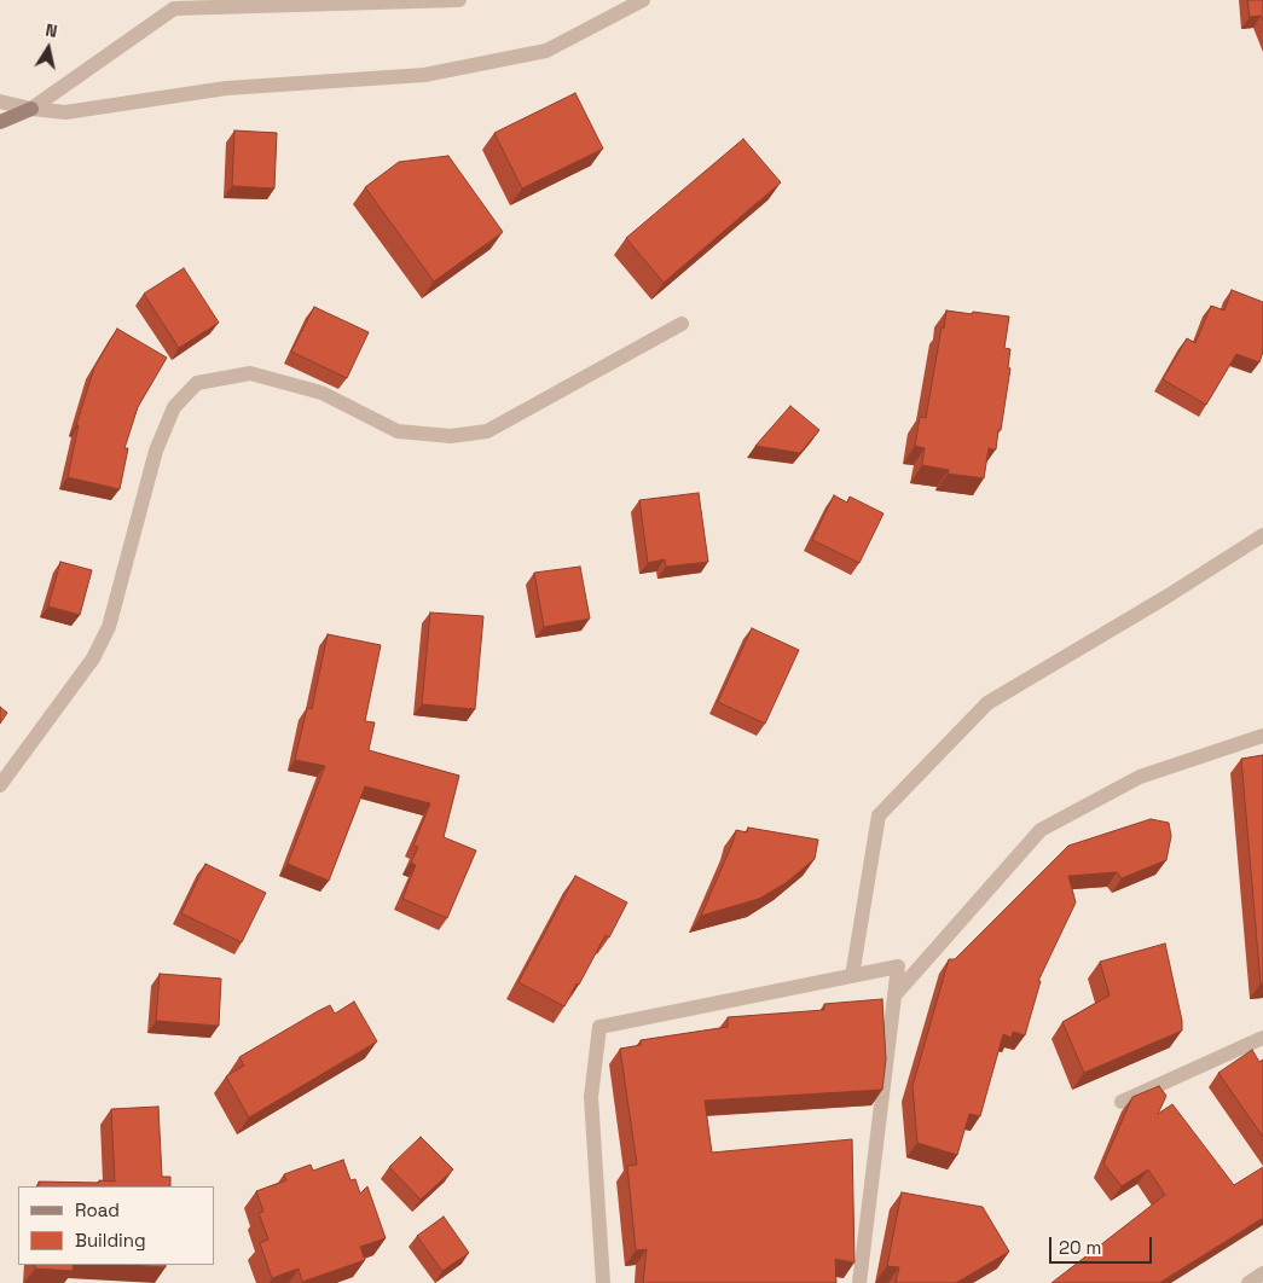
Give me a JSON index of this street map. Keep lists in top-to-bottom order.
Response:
{
  "legend": ["Road", "Building"],
  "scale_bar": "20 m",
  "north": "top"
}
